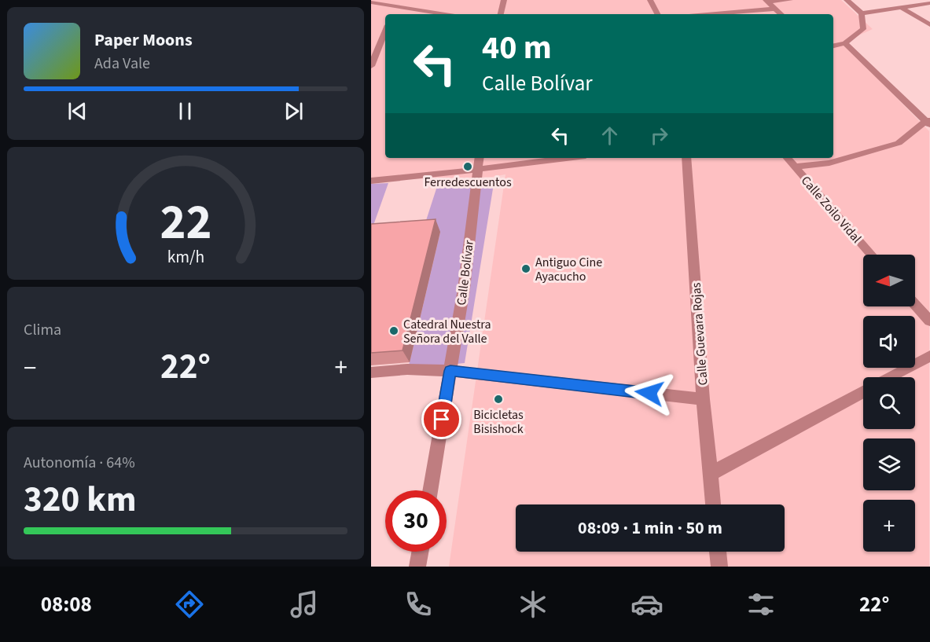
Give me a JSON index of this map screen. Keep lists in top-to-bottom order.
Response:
{
  "streets": {
    "street": ["Calle Zoilo Vidal", "Calle Bolívar", "Calle Guevara Rojas"]
  },
  "places": [
    "Ferredescuentos",
    "Antiguo Cine Ayacucho",
    "Catedral Nuestra Señora del Valle",
    "Bicicletas Bisishock"
  ],
  "north": "left",
  "page": {
    "turn": ["40 m", "Calle Bolívar"],
    "song": ["Paper Moons", "Ada Vale"],
    "map_buttons": "+",
    "tile": [
      "Clima",
      ["Autonomía · 64%", "320 km"]
    ],
    "heat": ["−", "22°", "+"],
    "limit": "30",
    "trip": "08:09 · 1 min · 50 m",
    "tabs": ["08:08", "22°"],
    "gauge": ["22", "km/h"]
  }
}
